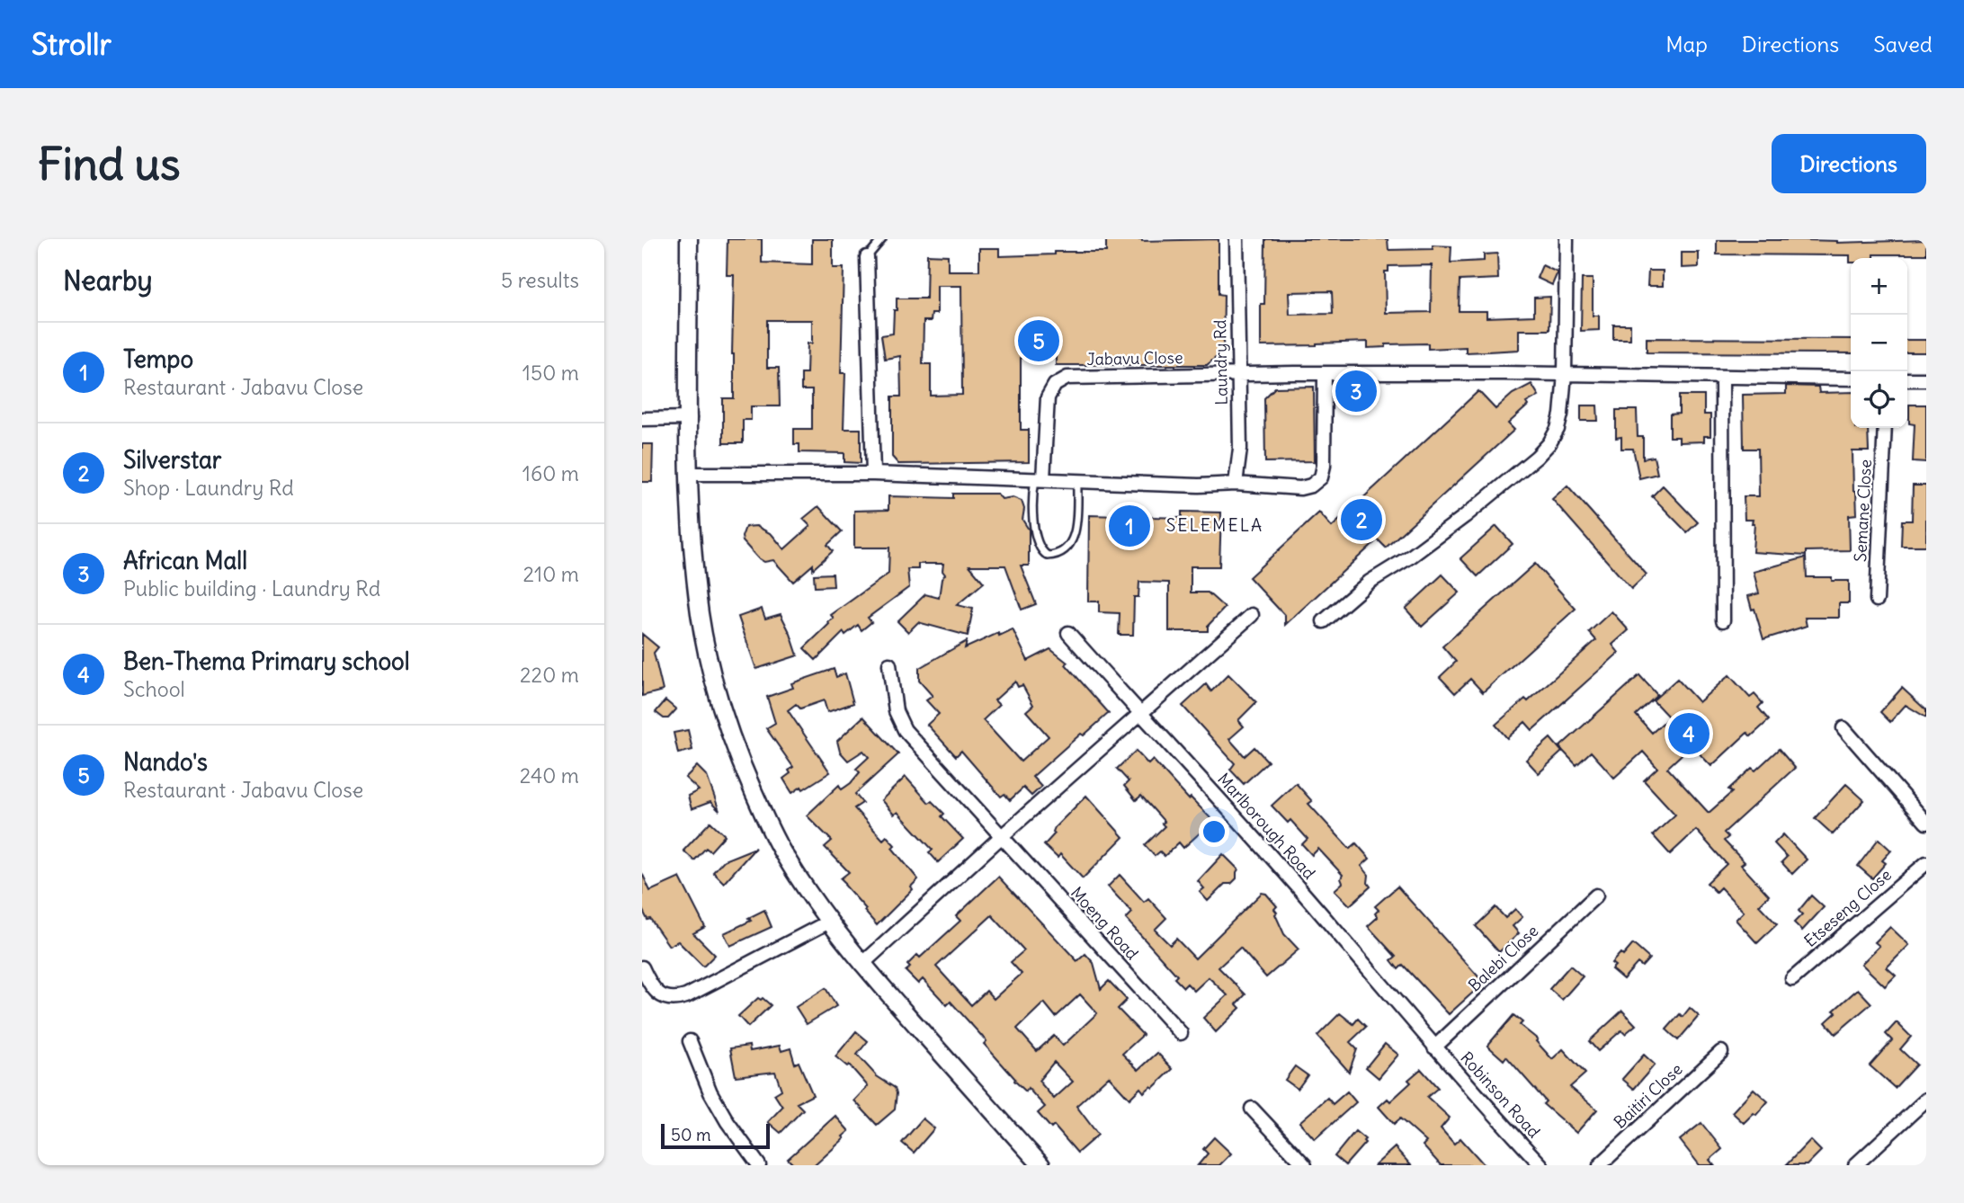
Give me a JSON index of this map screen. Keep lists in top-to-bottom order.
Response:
{
  "streets": {
    "street": [
      "Jabavu Close",
      "Laundry Rd",
      "Semane Close",
      "Marlborough Road",
      "Etseseng Close",
      "Moeng Road",
      "Balebi Close",
      "Robinson Road",
      "Baitiri Close"
    ]
  },
  "crossings": [
    ["Jabavu Close", "Laundry Rd"],
    ["Marlborough Road", "Balebi Close"],
    ["Marlborough Road", "Robinson Road"],
    ["Balebi Close", "Robinson Road"]
  ],
  "districts": ["SELEMELA"],
  "scale_bar": "50 m",
  "page": {
    "header": "Strollr",
    "nav": ["Map", "Directions", "Saved"],
    "buttons": "Directions",
    "title": "Find us",
    "heading": ["Nearby", "5 results"],
    "map_buttons": ["+", "−"],
    "pins": [
      "5",
      "3",
      "2",
      "1",
      "4"
    ],
    "list": [
      {
        "mark": "1",
        "name": "Tempo",
        "note": "Restaurant · Jabavu Close",
        "value": "150 m"
      },
      {
        "mark": "2",
        "name": "Silverstar",
        "note": "Shop · Laundry Rd",
        "value": "160 m"
      },
      {
        "mark": "3",
        "name": "African Mall",
        "note": "Public building · Laundry Rd",
        "value": "210 m"
      },
      {
        "mark": "4",
        "name": "Ben-Thema Primary school",
        "note": "School",
        "value": "220 m"
      },
      {
        "mark": "5",
        "name": "Nando's",
        "note": "Restaurant · Jabavu Close",
        "value": "240 m"
      }
    ],
    "scale": "50 m"
  }
}
